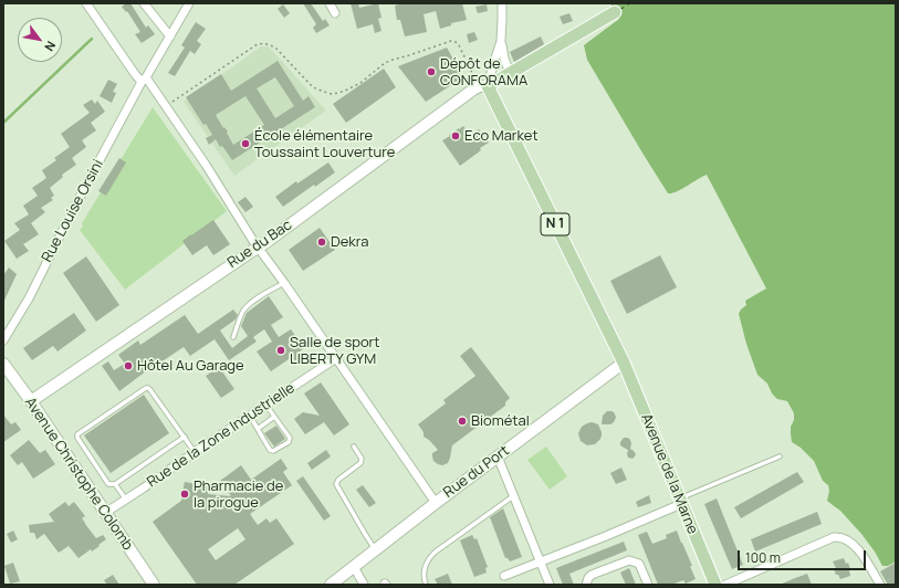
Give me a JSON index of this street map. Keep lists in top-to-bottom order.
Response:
{
  "streets": {
    "main road": ["N 1", "Avenue de la Marne"],
    "street": [
      "Rue Louise Orsini",
      "Rue du Bac",
      "Rue de la Zone Industrielle",
      "Rue du Port",
      "Avenue Christophe Colomb"
    ]
  },
  "crossings": [
    ["N 1", "Rue du Bac"],
    ["N 1", "Rue du Port"],
    ["N 1", "Avenue de la Marne"],
    ["Rue du Bac", "Avenue Christophe Colomb"],
    ["Rue de la Zone Industrielle", "Avenue Christophe Colomb"],
    ["Rue du Port", "Avenue de la Marne"]
  ],
  "places": [
    "Dépôt de CONFORAMA",
    "Eco Market",
    "École élémentaire Toussaint Louverture",
    "Dekra",
    "Salle de sport LIBERTY GYM",
    "Hôtel Au Garage",
    "Biométal",
    "Pharmacie de la pirogue"
  ],
  "scale_bar": "100 m",
  "north": "bottom right"
}
